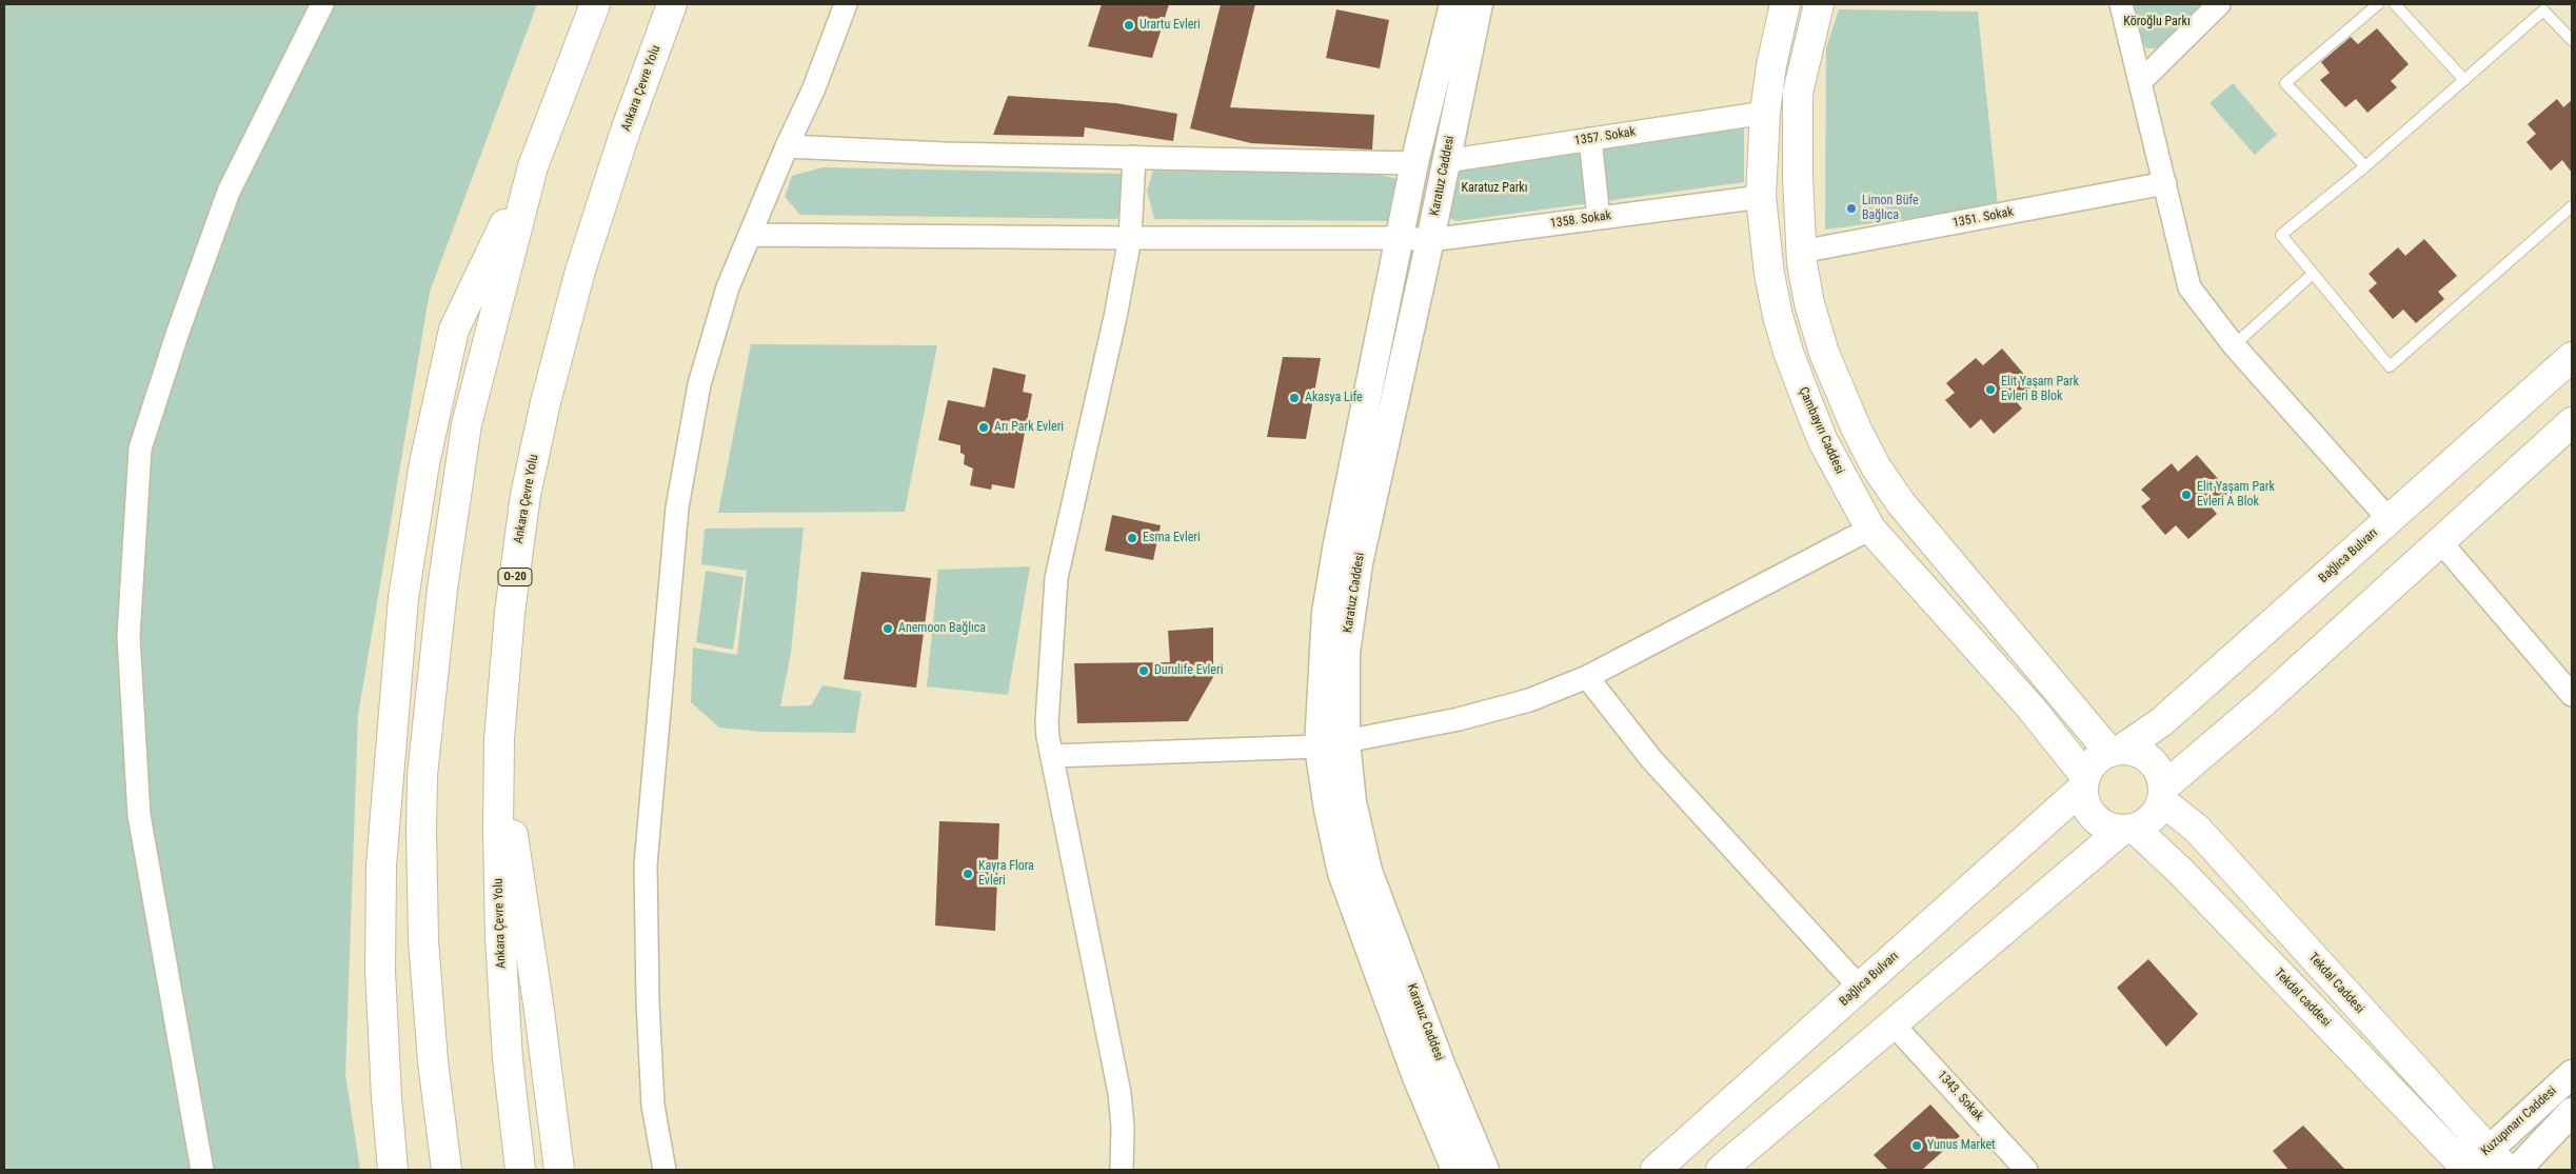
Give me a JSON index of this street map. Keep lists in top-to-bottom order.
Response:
{
  "streets": {
    "main road": [
      "Ankara Çevre Yolu",
      "Çambayırı Caddesi",
      "Bağlıca Bulvarı",
      "O-20",
      "Tekdal Caddesi",
      "Tekdal caddesi"
    ],
    "street": [
      "1357. Sokak",
      "Karatuz Caddesi",
      "1351. Sokak",
      "1358. Sokak",
      "1343. Sokak",
      "Kuzupınarı Caddesi"
    ]
  },
  "crossings": [
    ["1357. Sokak", "Karatuz Caddesi"],
    ["1357. Sokak", "Çambayırı Caddesi"],
    ["Karatuz Caddesi", "1358. Sokak"],
    ["1358. Sokak", "Çambayırı Caddesi"],
    ["Çambayırı Caddesi", "Bağlıca Bulvarı"],
    ["Çambayırı Caddesi", "Tekdal Caddesi"],
    ["Çambayırı Caddesi", "Tekdal caddesi"],
    ["Bağlıca Bulvarı", "Tekdal Caddesi"],
    ["Bağlıca Bulvarı", "Tekdal caddesi"],
    ["Tekdal Caddesi", "Tekdal caddesi"],
    ["Tekdal Caddesi", "Kuzupınarı Caddesi"],
    ["Tekdal caddesi", "Kuzupınarı Caddesi"]
  ],
  "parks": ["Köroğlu Parkı", "Karatuz Parkı"],
  "places": [
    "Urartu Evleri",
    "Limon Büfe Bağlıca",
    "Elit Yaşam Park Evleri B Blok",
    "Akasya Life",
    "Arı Park Evleri",
    "Elit Yaşam Park Evleri A Blok",
    "Esma Evleri",
    "Anemoon Bağlıca",
    "Durulife Evleri",
    "Kayra Flora Evleri",
    "Yunus Market"
  ]
}
